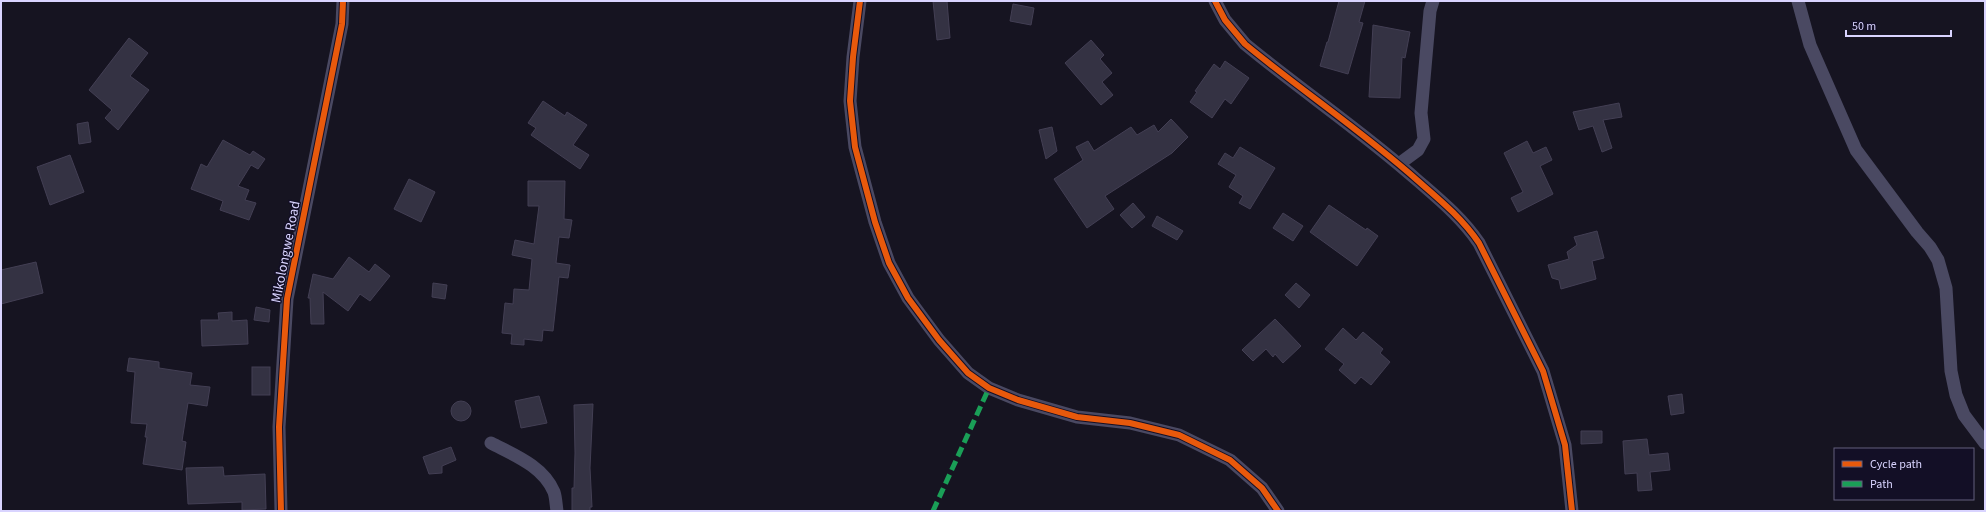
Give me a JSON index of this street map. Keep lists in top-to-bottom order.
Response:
{
  "streets": {
    "street": ["Mikolongwe Road"]
  },
  "legend": ["Cycle path", "Path"],
  "scale_bar": "50 m"
}
